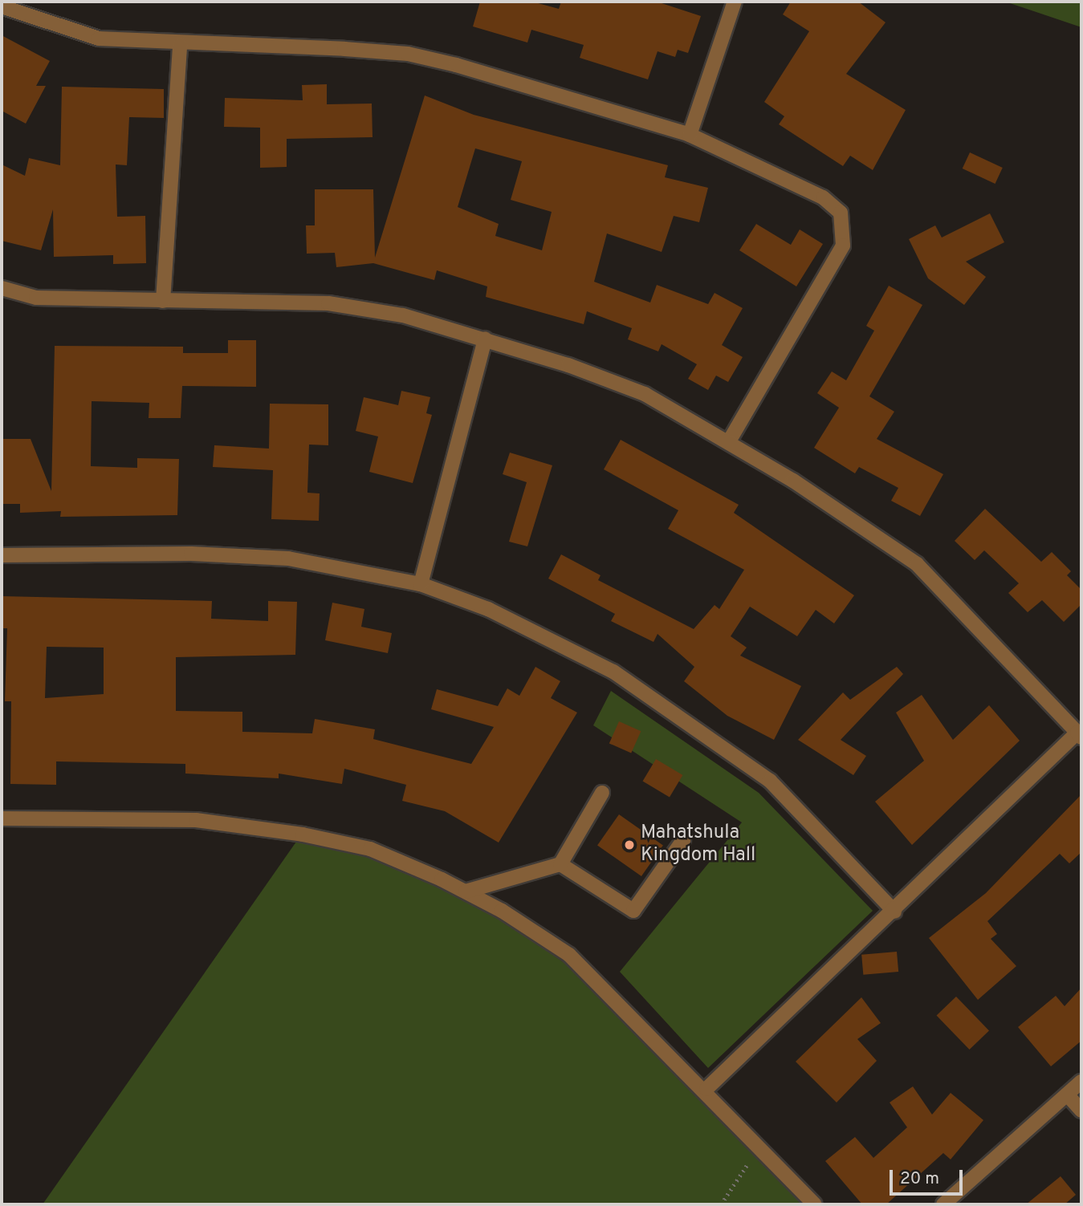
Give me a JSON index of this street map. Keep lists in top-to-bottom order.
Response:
{
  "places": ["Mahatshula Kingdom Hall"],
  "scale_bar": "20 m"
}
